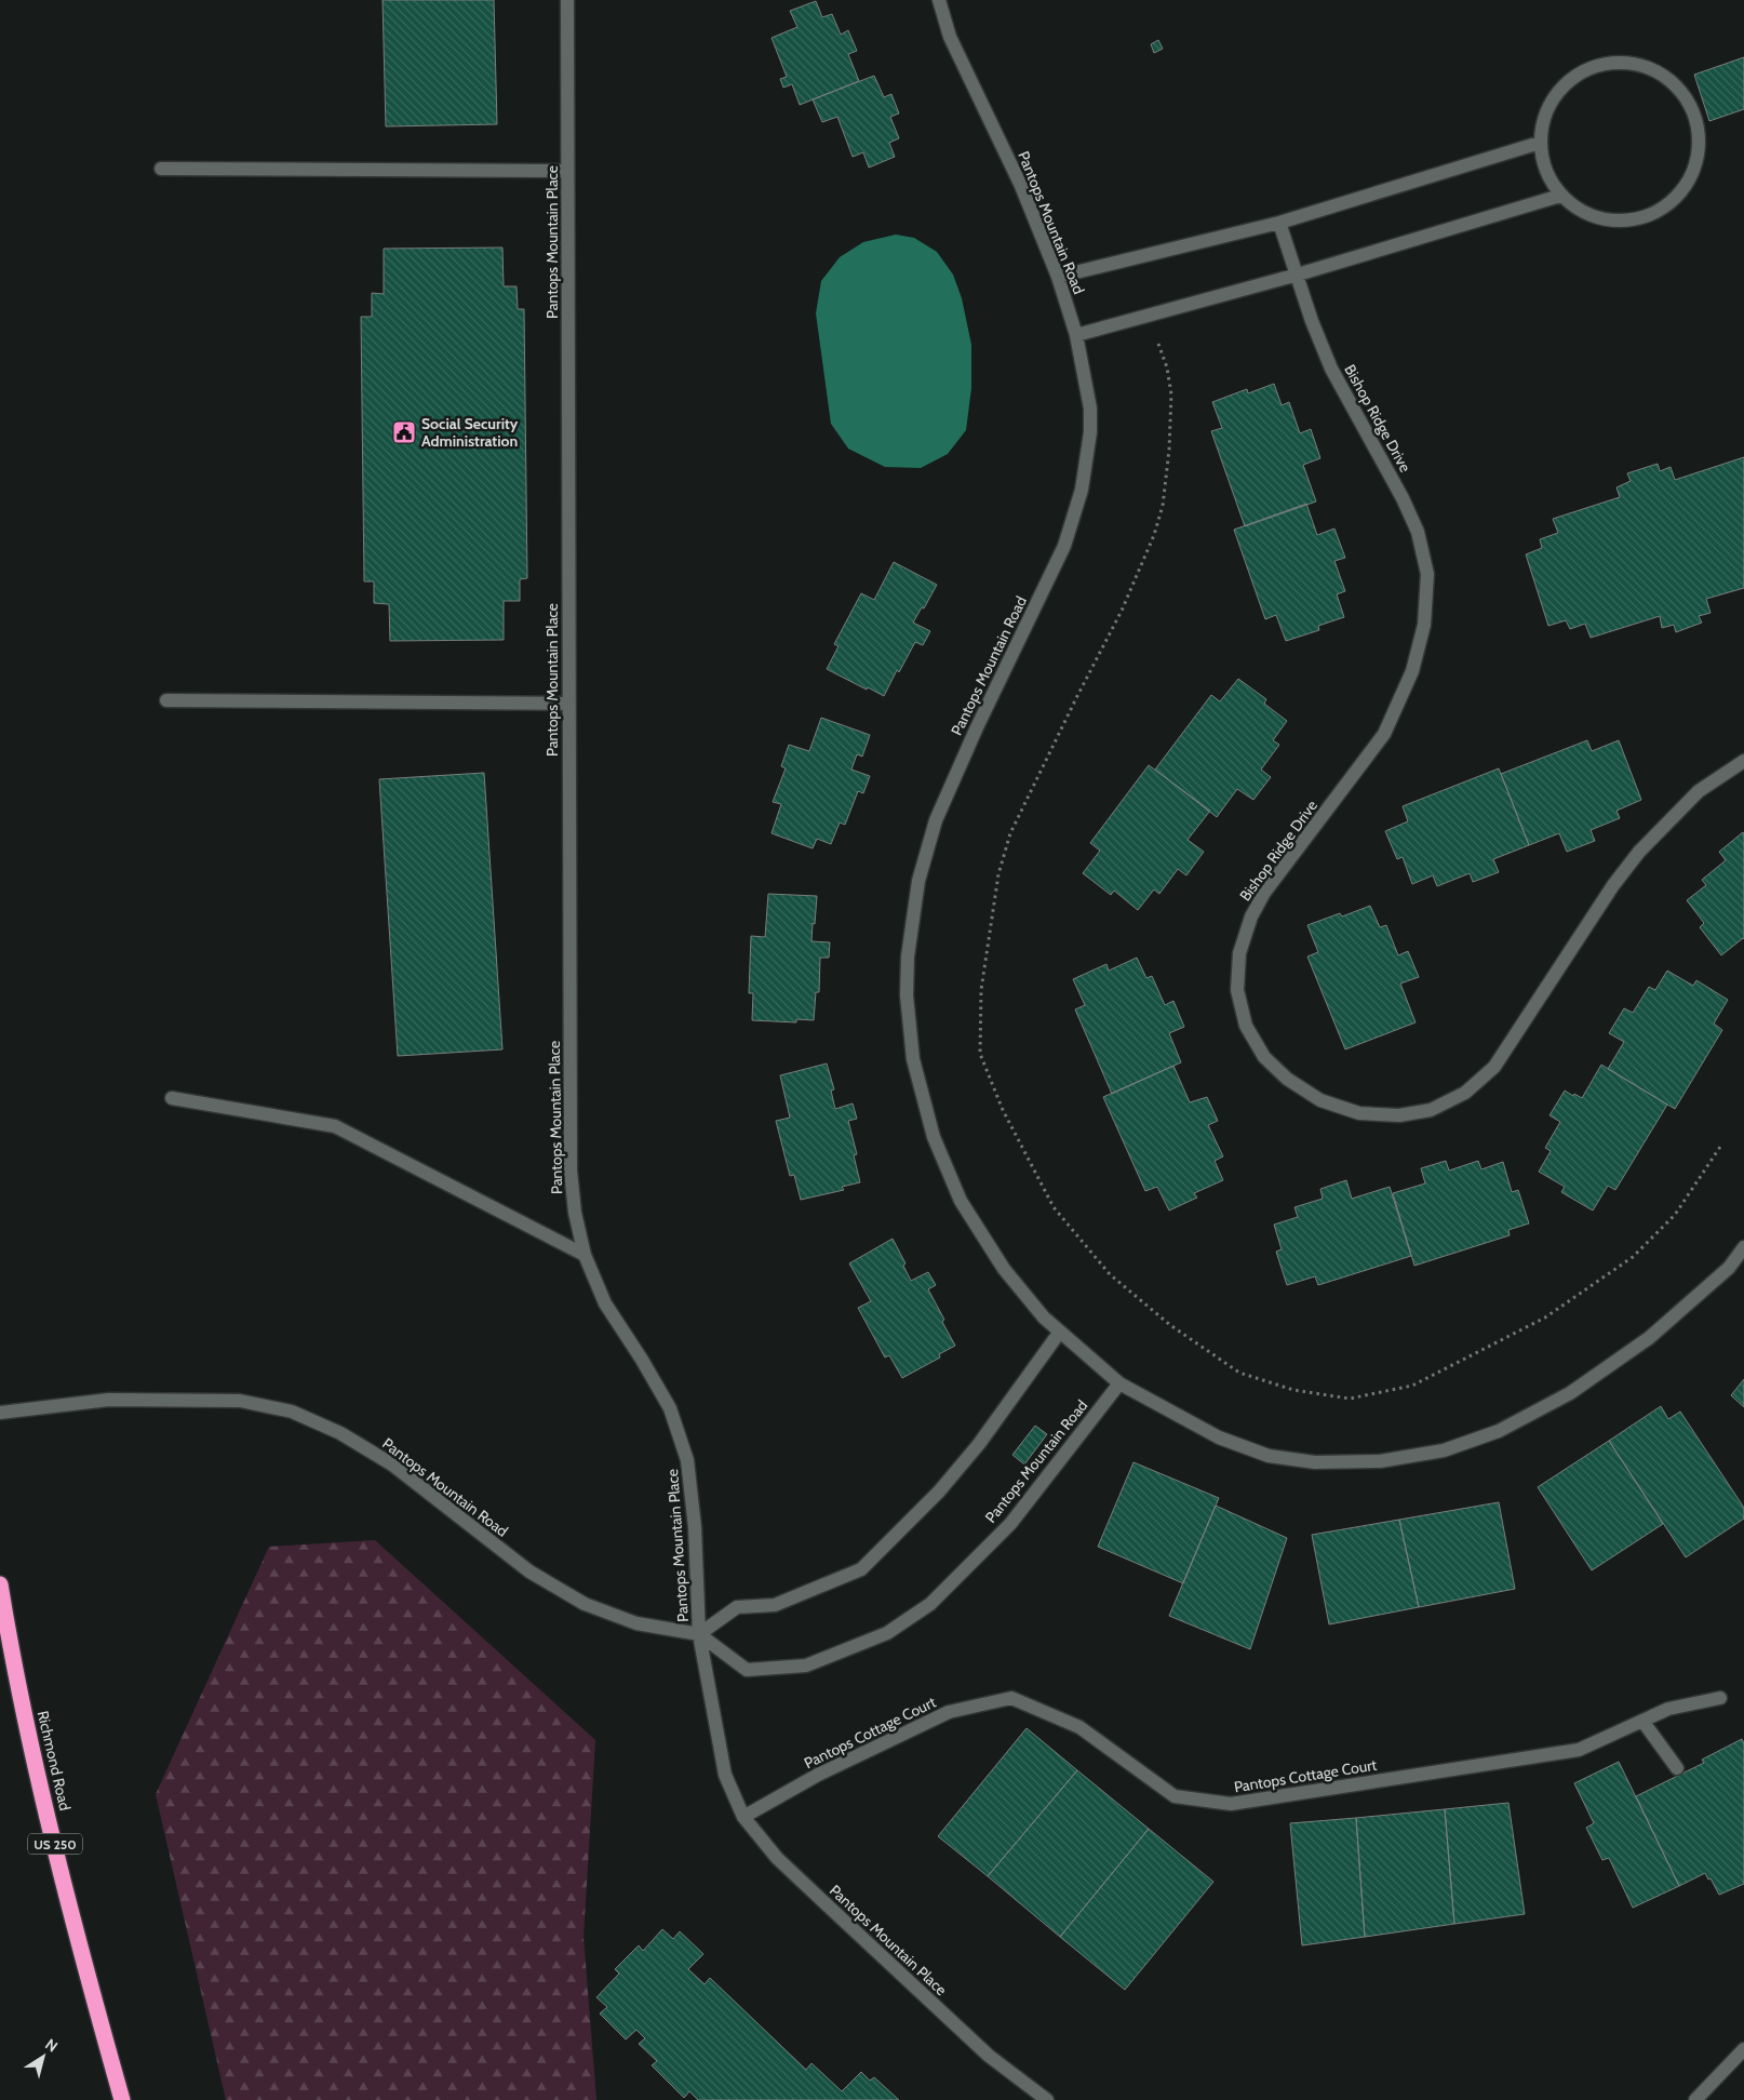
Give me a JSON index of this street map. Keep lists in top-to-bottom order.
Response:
{
  "streets": {
    "highway": ["Richmond Road", "US 250"],
    "street": [
      "Pantops Mountain Road",
      "Pantops Mountain Place",
      "Bishop Ridge Drive",
      "Pantops Cottage Court"
    ]
  },
  "crossings": [
    ["Pantops Mountain Road", "Pantops Mountain Place"],
    ["Pantops Mountain Place", "Pantops Cottage Court"]
  ],
  "places": {
    "public building": ["Social Security Administration"]
  },
  "north": "top right"
}
